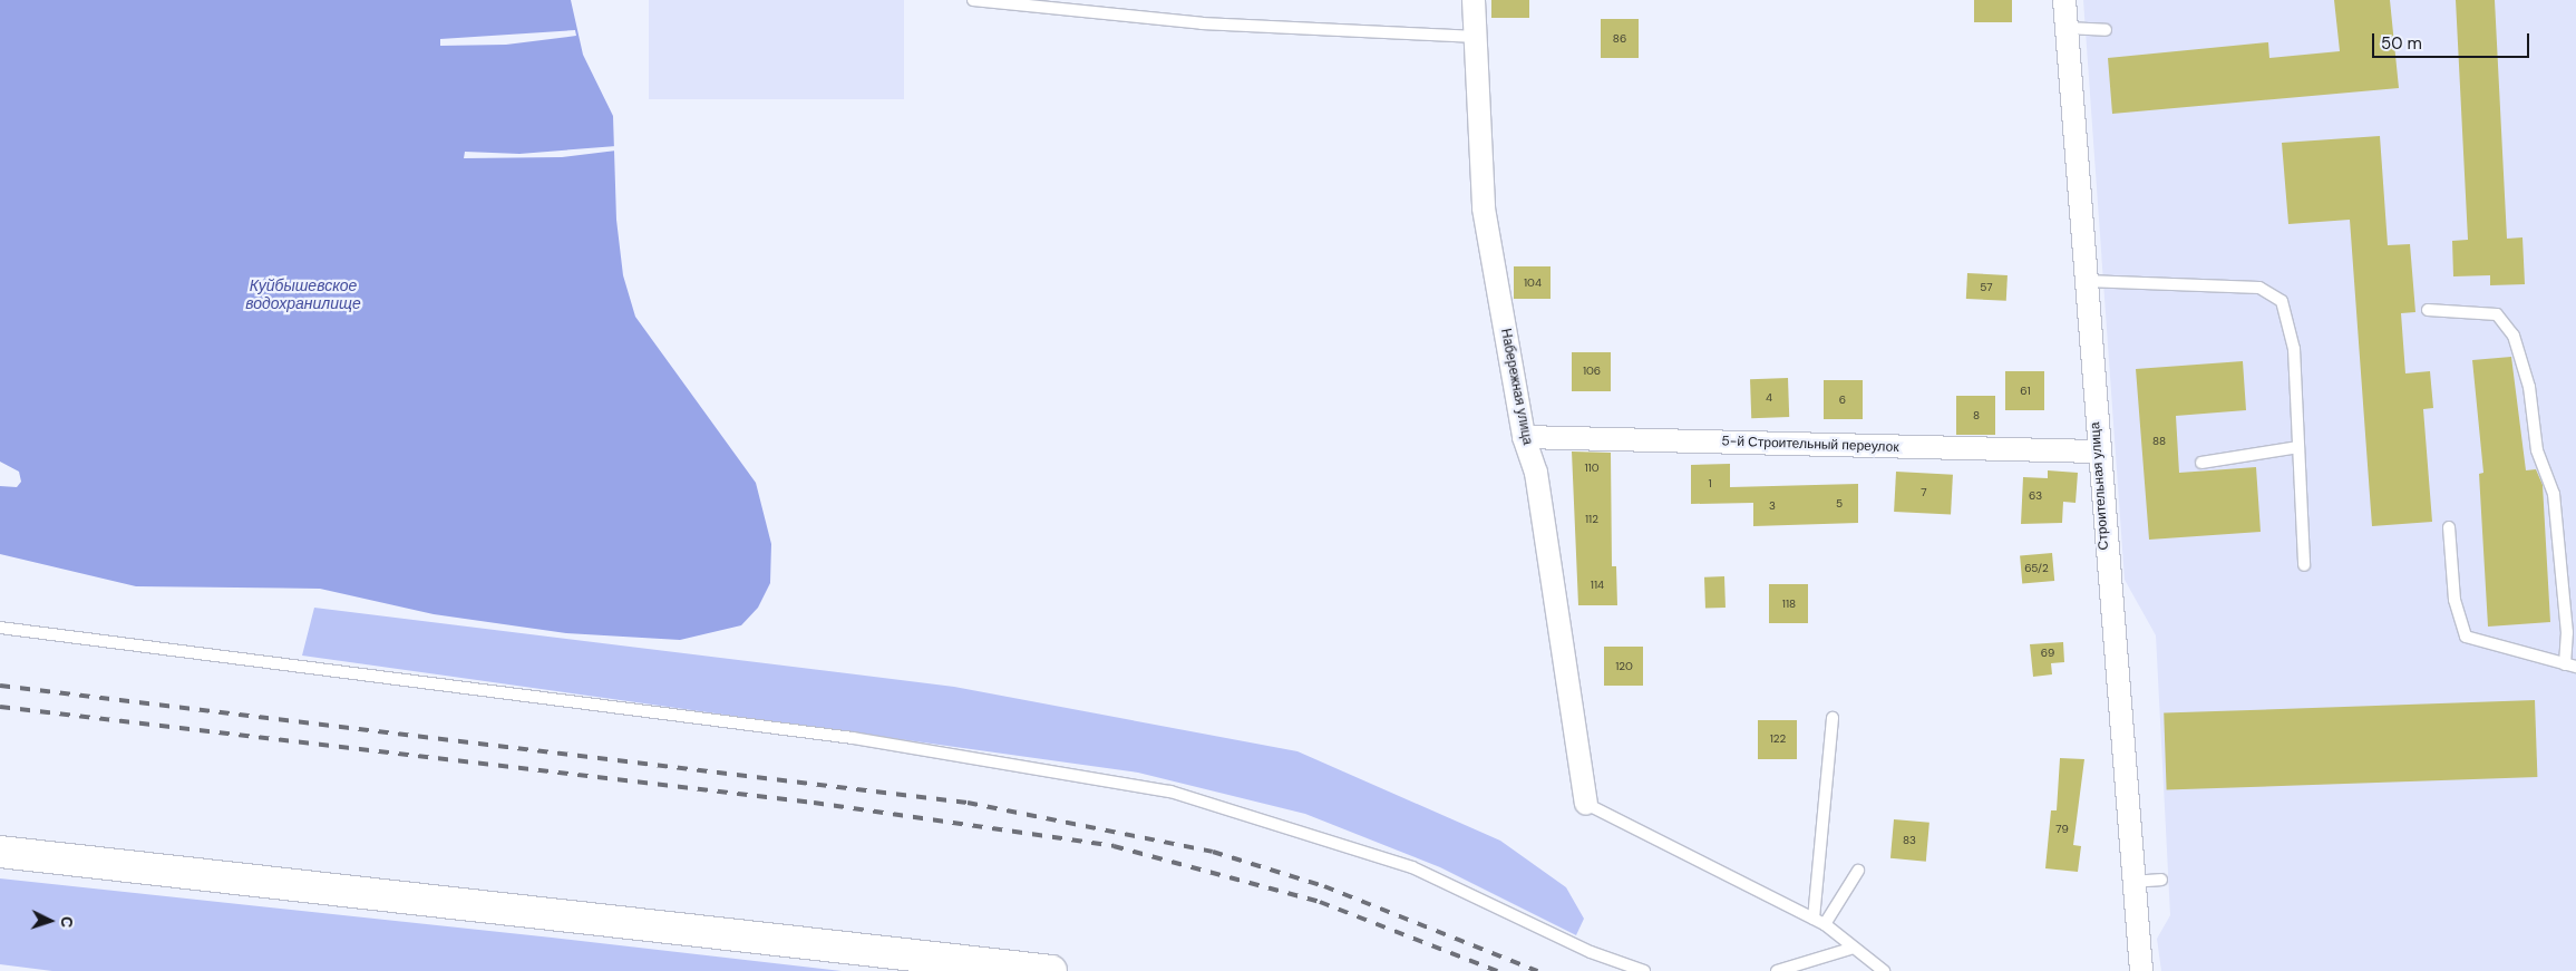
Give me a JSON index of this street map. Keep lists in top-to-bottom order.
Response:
{
  "streets": {
    "street": ["Набережная улица", "5-й Строительный переулок", "Строительная улица"]
  },
  "crossings": [
    ["Набережная улица", "5-й Строительный переулок"],
    ["5-й Строительный переулок", "Строительная улица"]
  ],
  "water": ["Куйбышевское водохранилище"],
  "house_numbers": [
    "86",
    "104",
    "57",
    "106",
    "61",
    "4",
    "6",
    "8",
    "88",
    "110",
    "1",
    "7",
    "63",
    "5",
    "3",
    "112",
    "65/2",
    "114",
    "118",
    "69",
    "120",
    "122",
    "79",
    "83"
  ],
  "scale_bar": "50 m",
  "north": "right"
}
